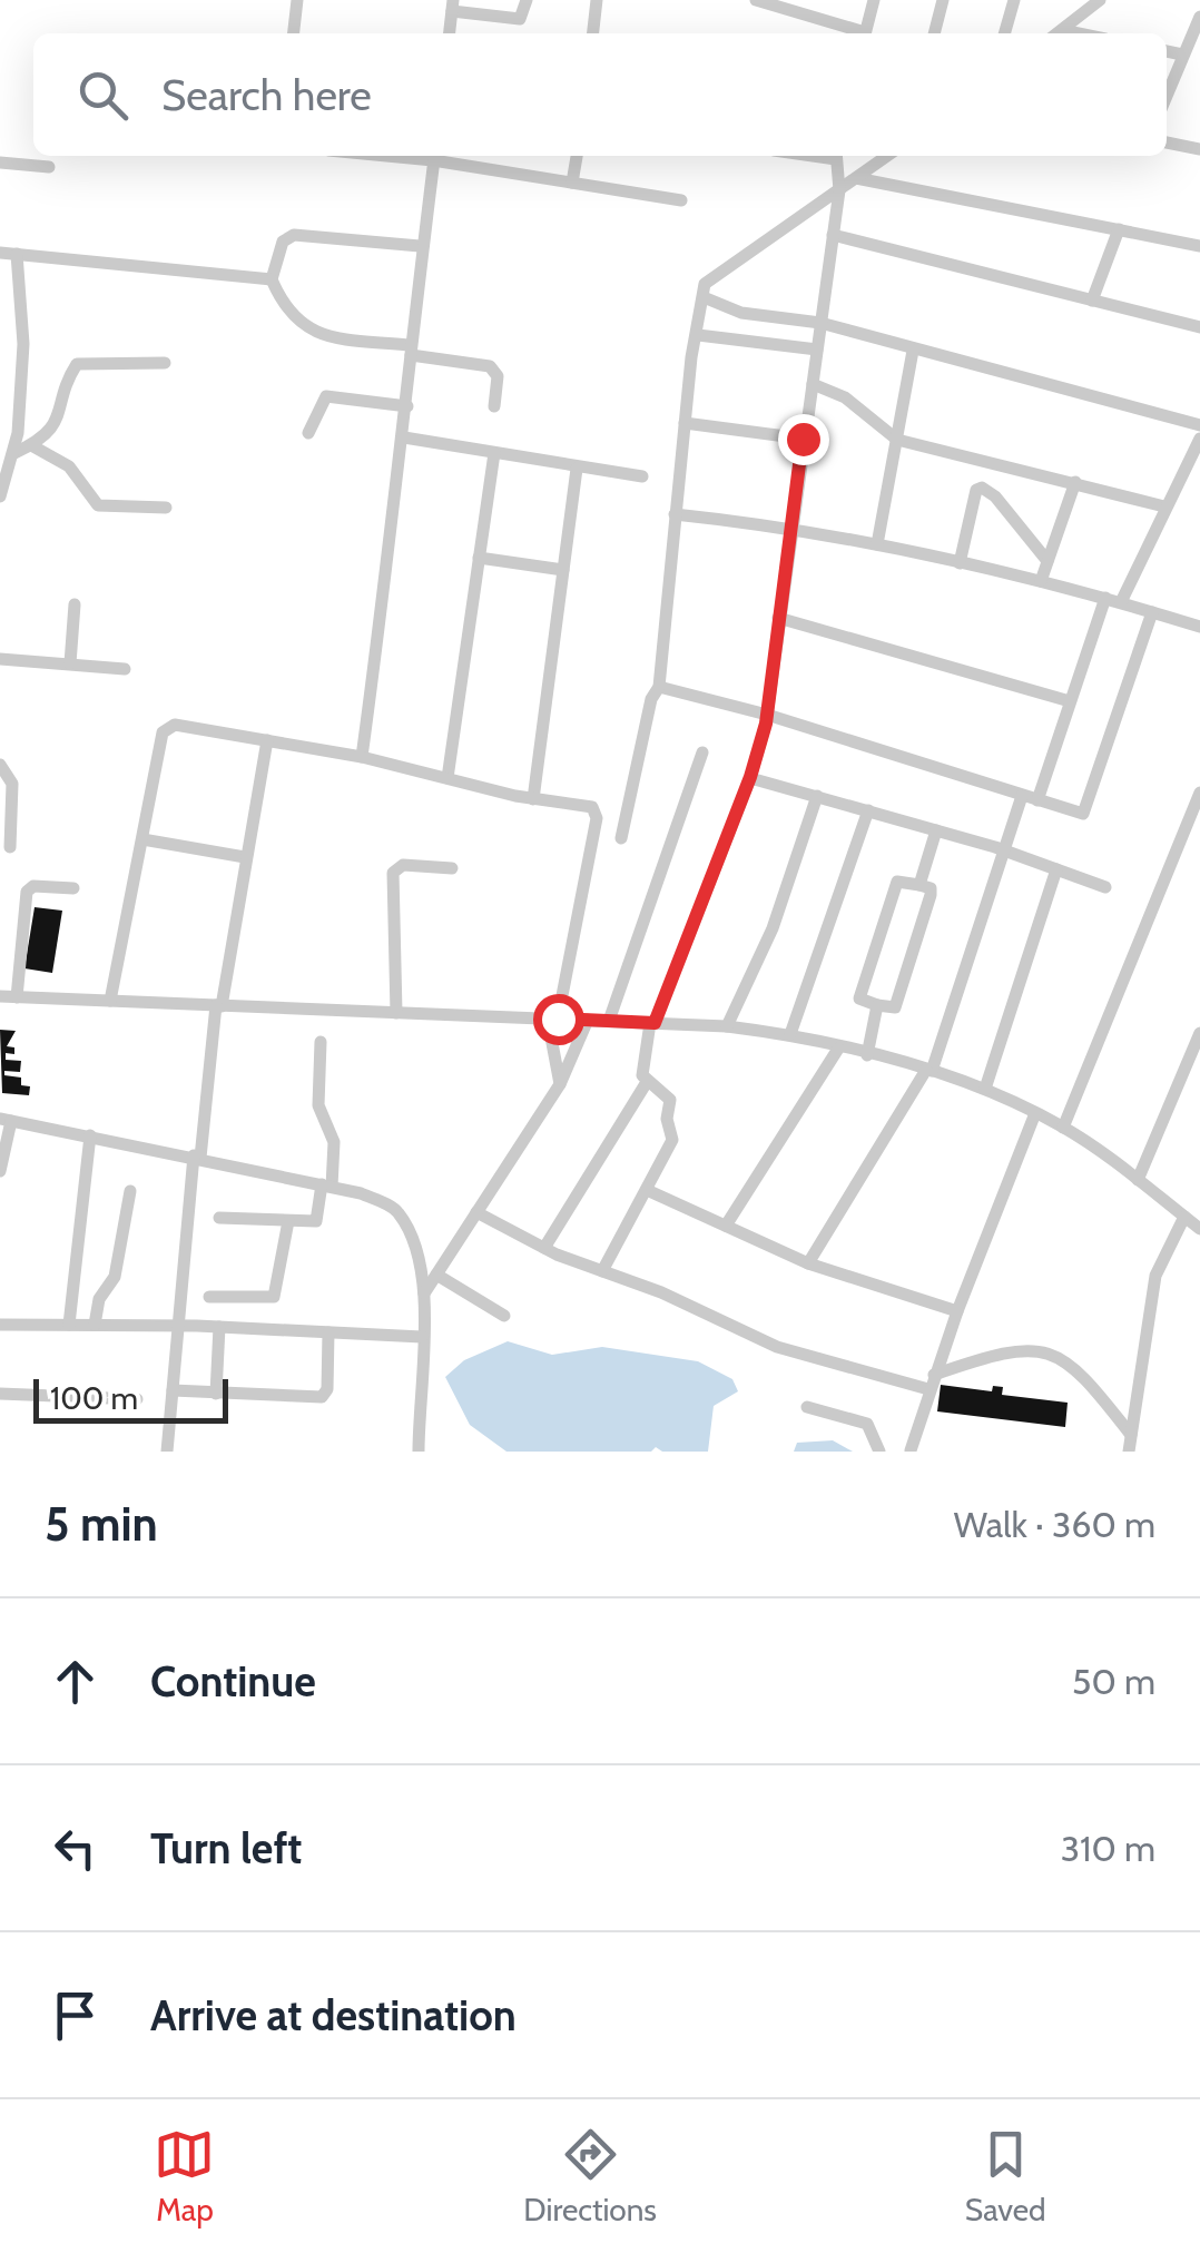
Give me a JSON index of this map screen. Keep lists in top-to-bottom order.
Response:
{
  "scale_bar": "100 m",
  "page": {
    "search": "Search here",
    "scale": "100 m",
    "heading": ["5 min", "Walk · 360 m"],
    "list": [
      ["Continue", "50 m"],
      ["Turn left", "310 m"],
      "Arrive at destination"
    ],
    "nav": ["Map", "Directions", "Saved"]
  }
}
